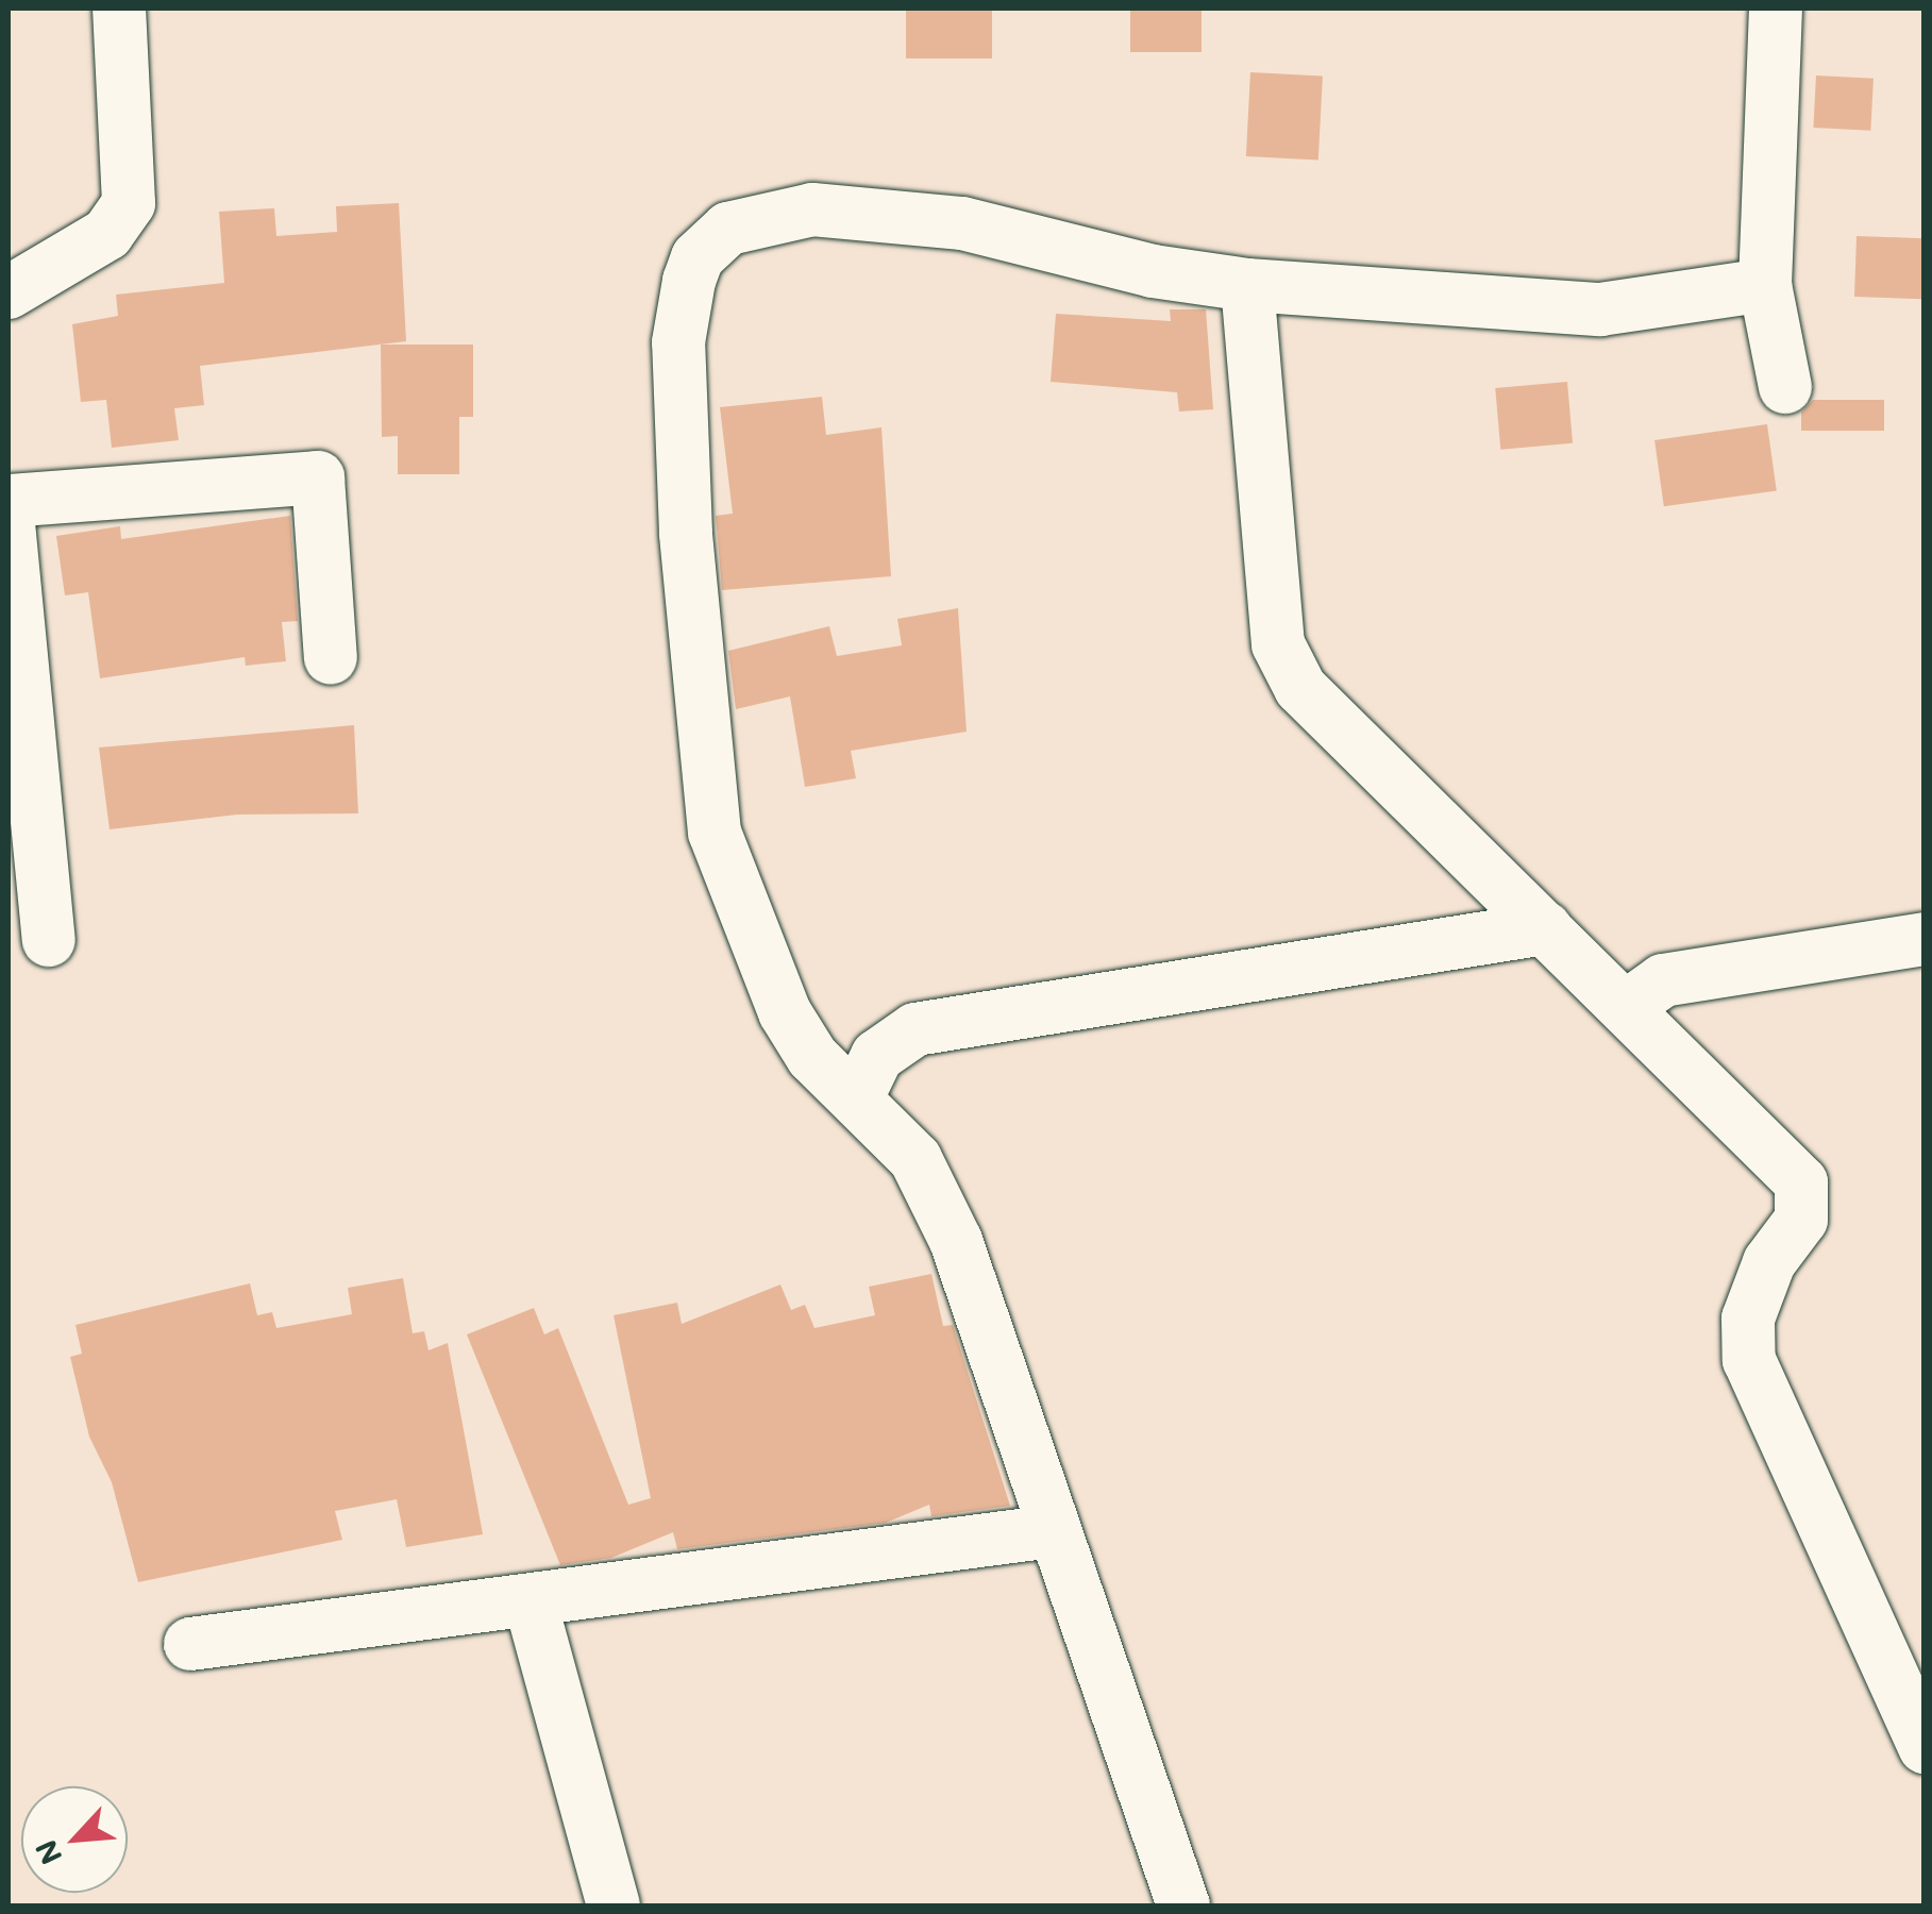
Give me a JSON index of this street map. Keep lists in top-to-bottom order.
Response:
{
  "north": "bottom left"
}
